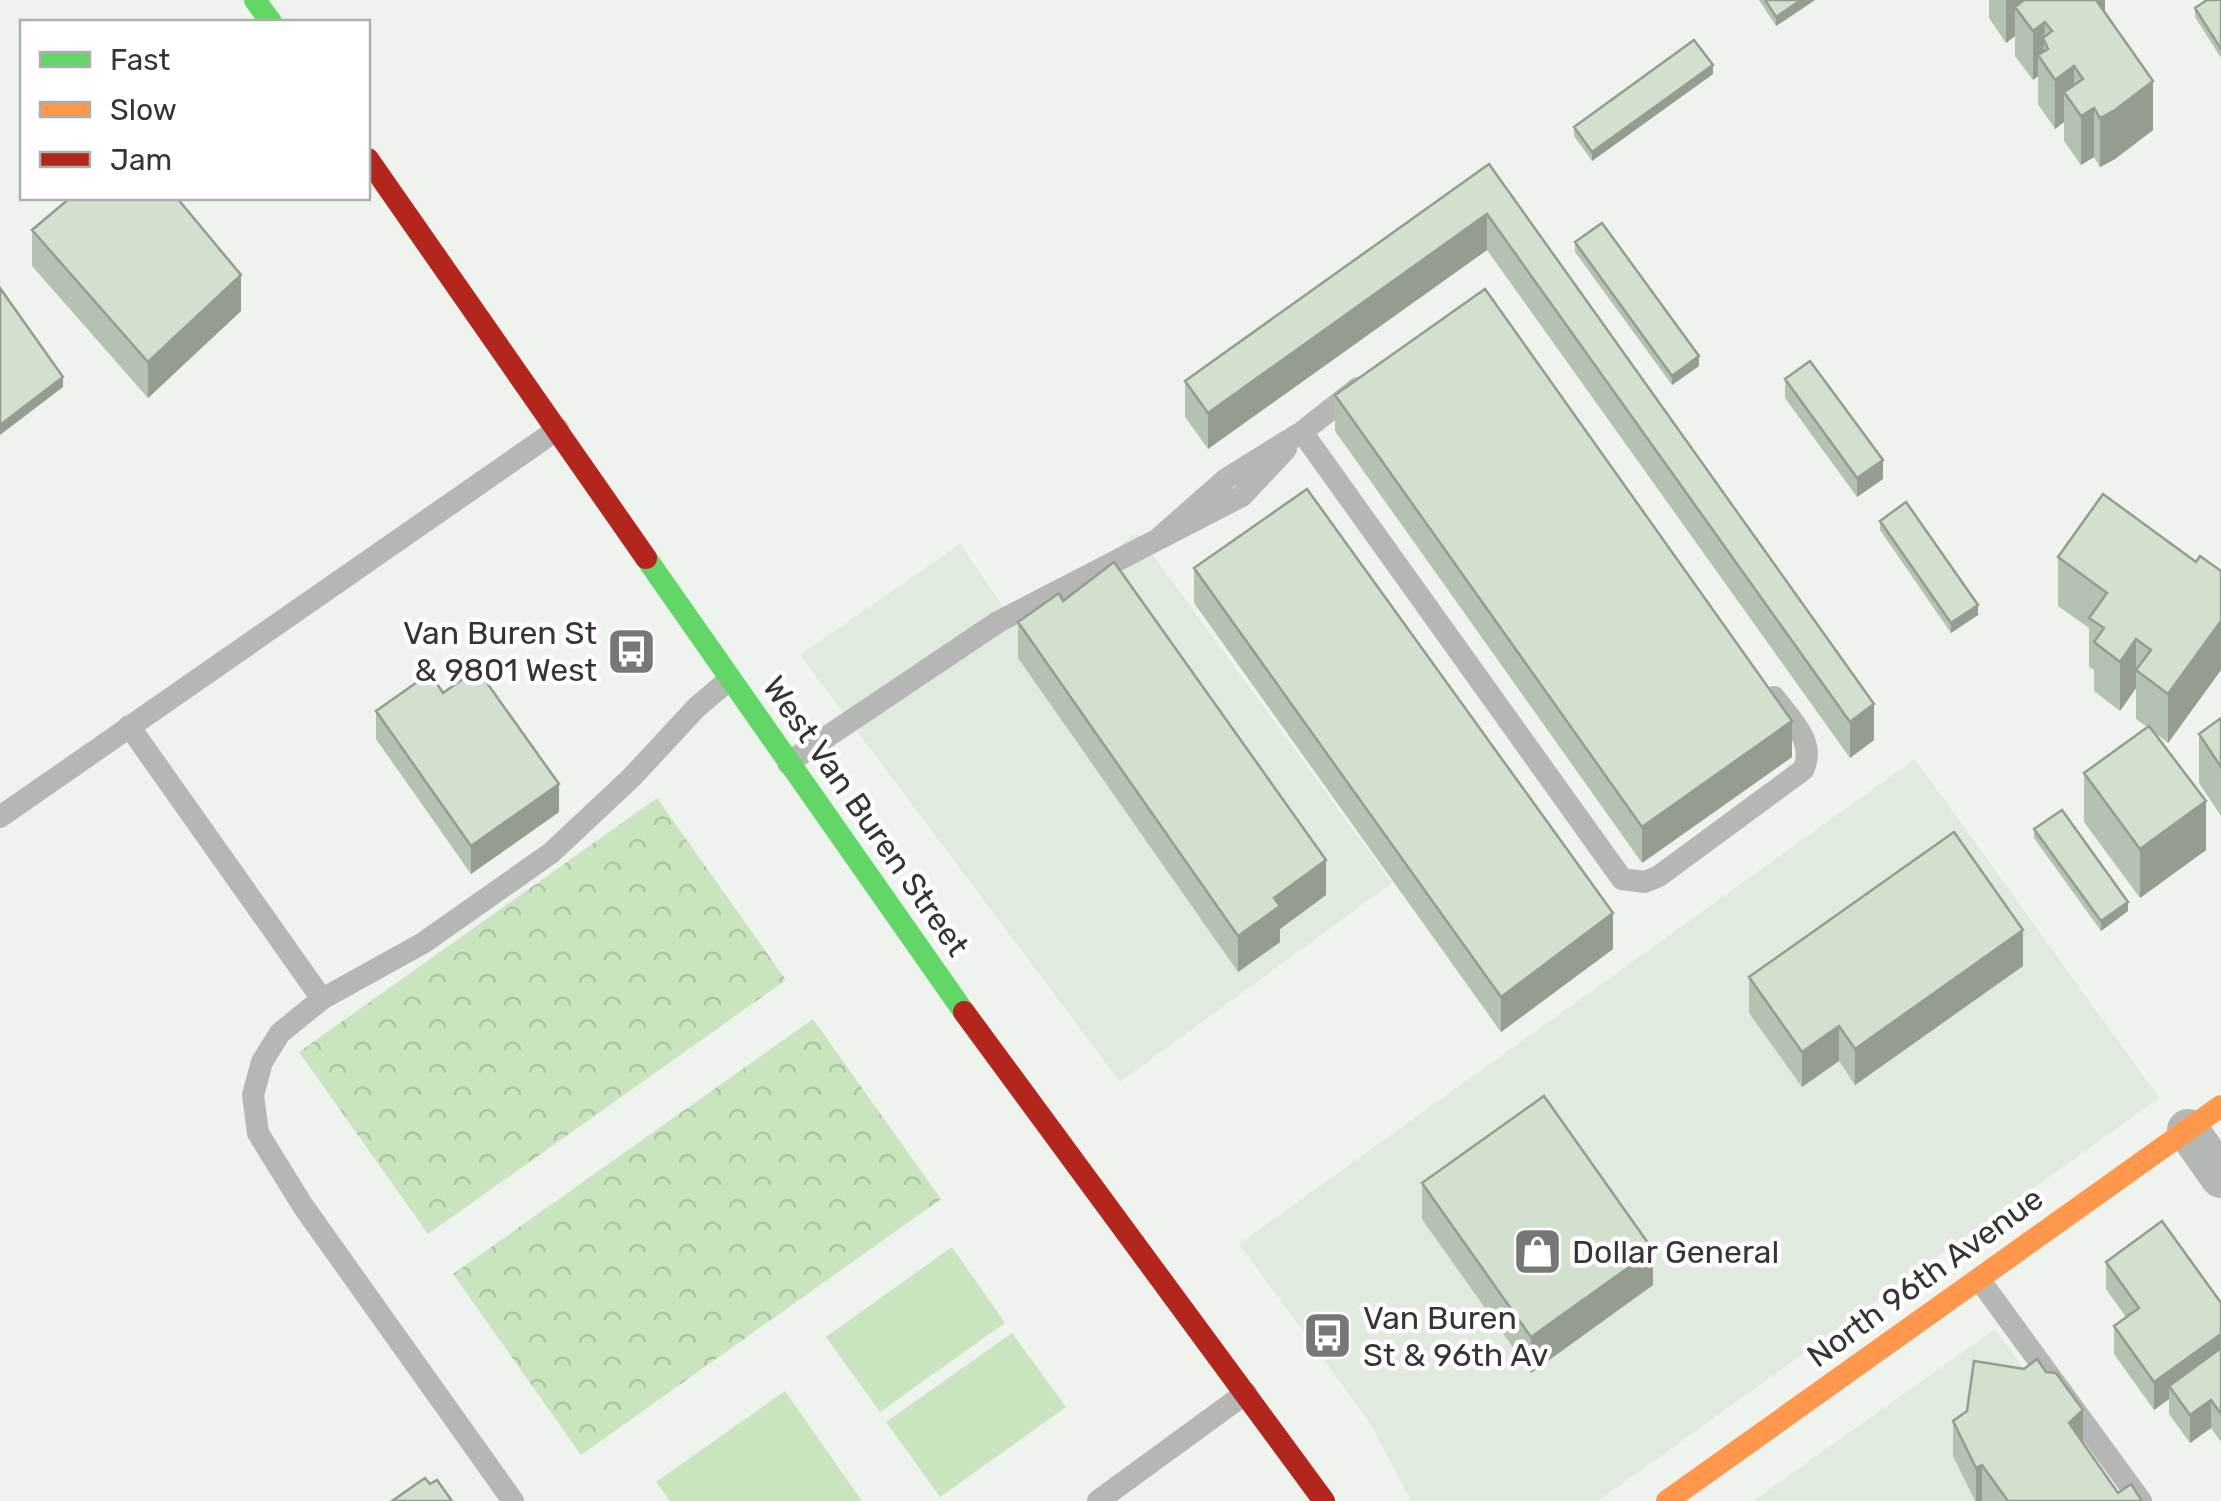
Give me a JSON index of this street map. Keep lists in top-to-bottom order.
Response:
{
  "streets": {
    "main road": ["West Van Buren Street", "North 96th Avenue"]
  },
  "places": {
    "bus stop": ["Van Buren St & 9801 West", "Van Buren St & 96th Av"],
    "shop": ["Dollar General"]
  },
  "legend": ["Fast", "Slow", "Jam"]
}
